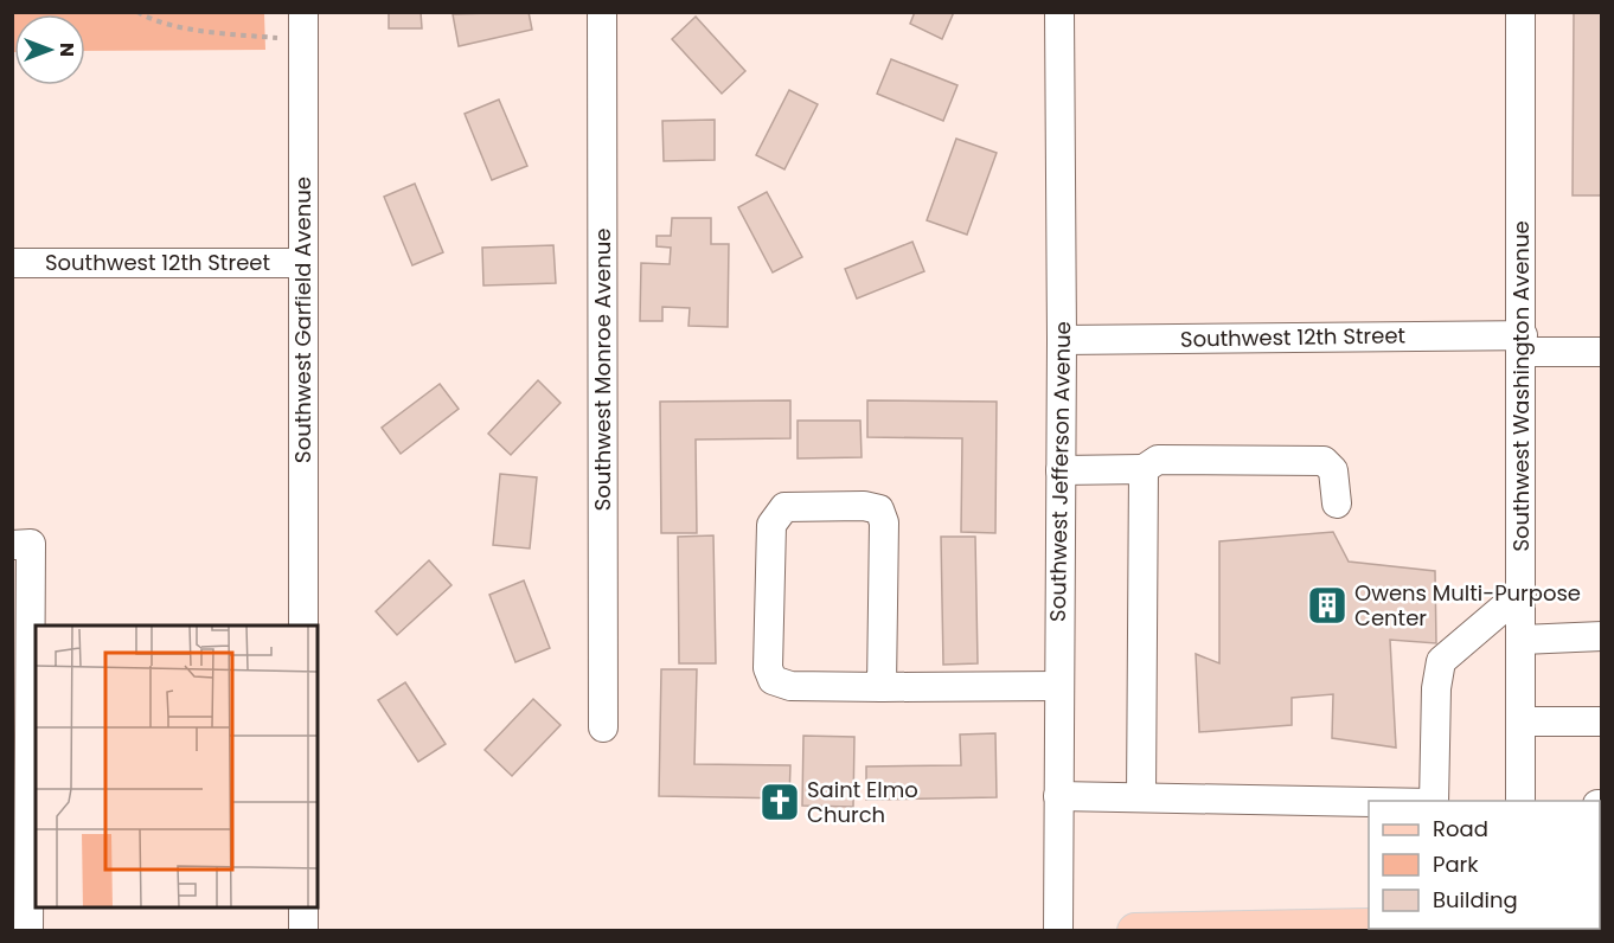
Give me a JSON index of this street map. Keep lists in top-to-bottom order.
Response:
{
  "streets": {
    "street": [
      "Southwest 12th Street",
      "Southwest Garfield Avenue",
      "Southwest Monroe Avenue",
      "Southwest Washington Avenue",
      "Southwest Jefferson Avenue"
    ]
  },
  "crossings": [
    ["Southwest 12th Street", "Southwest Garfield Avenue"],
    ["Southwest 12th Street", "Southwest Washington Avenue"],
    ["Southwest 12th Street", "Southwest Jefferson Avenue"]
  ],
  "places": {
    "building": ["Owens Multi-Purpose Center"],
    "church": ["Saint Elmo Church"]
  },
  "legend": ["Road", "Park", "Building"],
  "north": "right"
}
